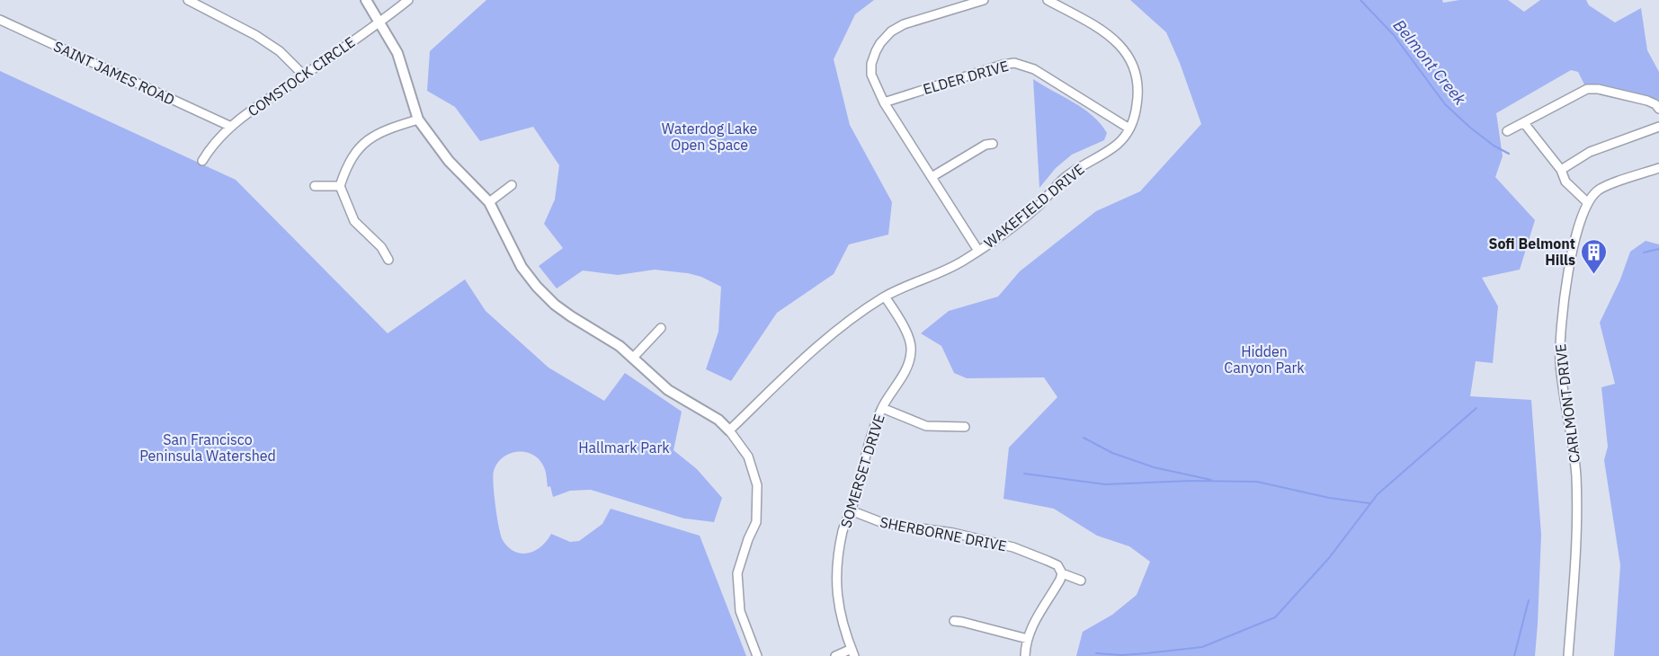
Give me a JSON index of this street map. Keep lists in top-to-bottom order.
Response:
{
  "streets": {
    "street": [
      "SAINT JAMES ROAD",
      "COMSTOCK CIRCLE",
      "ELDER DRIVE",
      "WAKEFIELD DRIVE",
      "CARLMONT DRIVE",
      "SOMERSET DRIVE",
      "SHERBORNE DRIVE"
    ]
  },
  "crossings": [
    ["SAINT JAMES ROAD", "COMSTOCK CIRCLE"],
    ["ELDER DRIVE", "WAKEFIELD DRIVE"],
    ["WAKEFIELD DRIVE", "SOMERSET DRIVE"],
    ["SOMERSET DRIVE", "SHERBORNE DRIVE"]
  ],
  "water": ["Belmont Creek"],
  "parks": [
    "Waterdog Lake Open Space",
    "Hidden Canyon Park",
    "San Francisco Peninsula Watershed",
    "Hallmark Park"
  ],
  "places": {
    "building": ["Sofi Belmont Hills"]
  }
}
